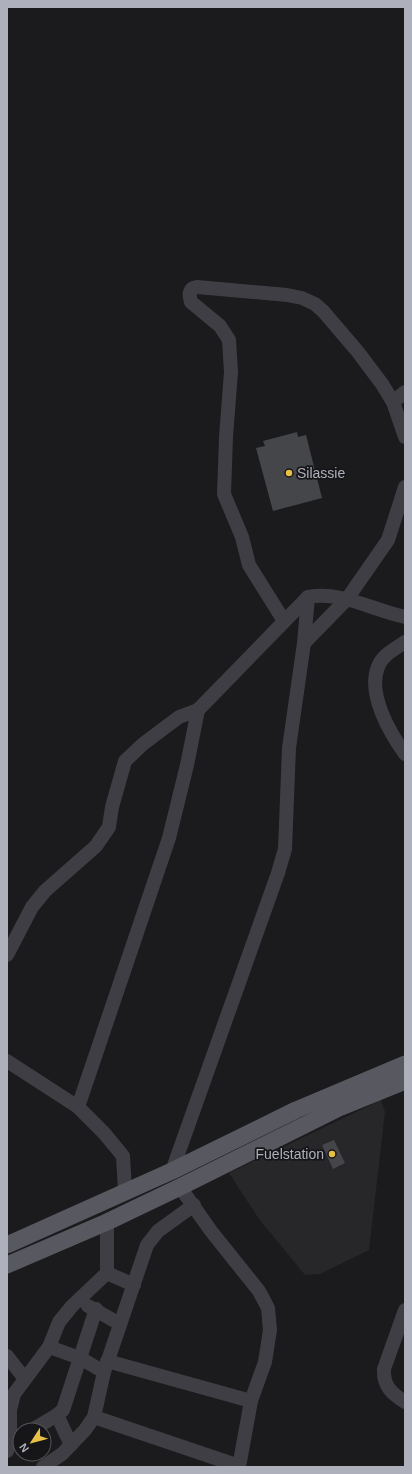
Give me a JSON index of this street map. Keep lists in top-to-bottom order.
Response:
{
  "places": ["Silassie", "Fuelstation"],
  "north": "bottom left"
}
